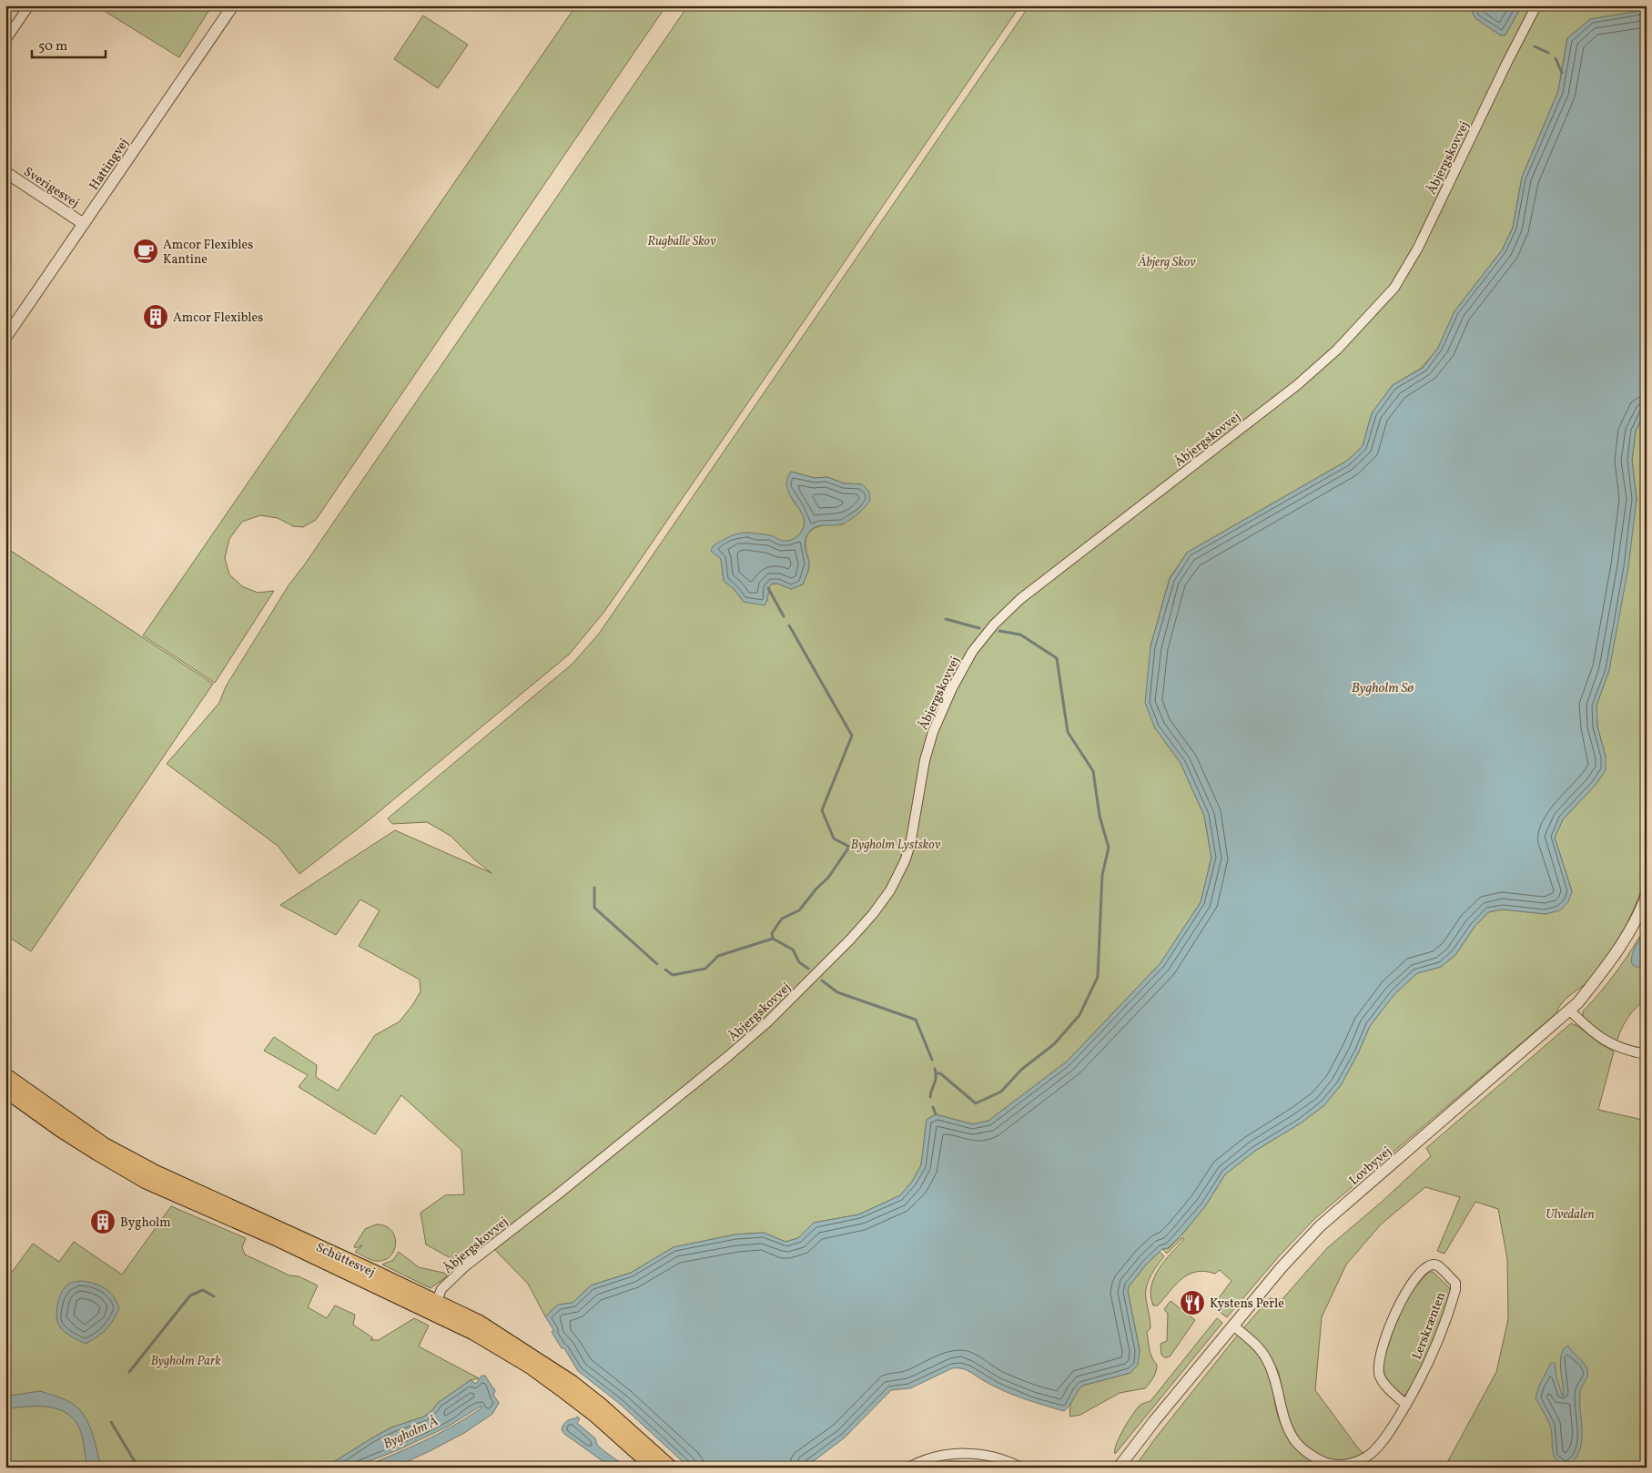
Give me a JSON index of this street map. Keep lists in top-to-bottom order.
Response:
{
  "streets": {
    "main road": ["Schüttesvej"],
    "street": [
      "Åbjergskovvej",
      "Hattingvej",
      "Sverigesvej",
      "Lovbyvej",
      "Lerskrænten"
    ]
  },
  "crossings": [
    ["Åbjergskovvej", "Schüttesvej"],
    ["Hattingvej", "Sverigesvej"],
    ["Lovbyvej", "Lerskrænten"]
  ],
  "water": ["Bygholm Sø", "Bygholm Å"],
  "parks": [
    "Rugballe Skov",
    "Åbjerg Skov",
    "Bygholm Lystskov",
    "Ulvedalen",
    "Bygholm Park"
  ],
  "places": {
    "cafe": ["Amcor Flexibles Kantine"],
    "building": ["Amcor Flexibles", "Bygholm"],
    "restaurant": ["Kystens Perle"]
  },
  "scale_bar": "50 m"
}
